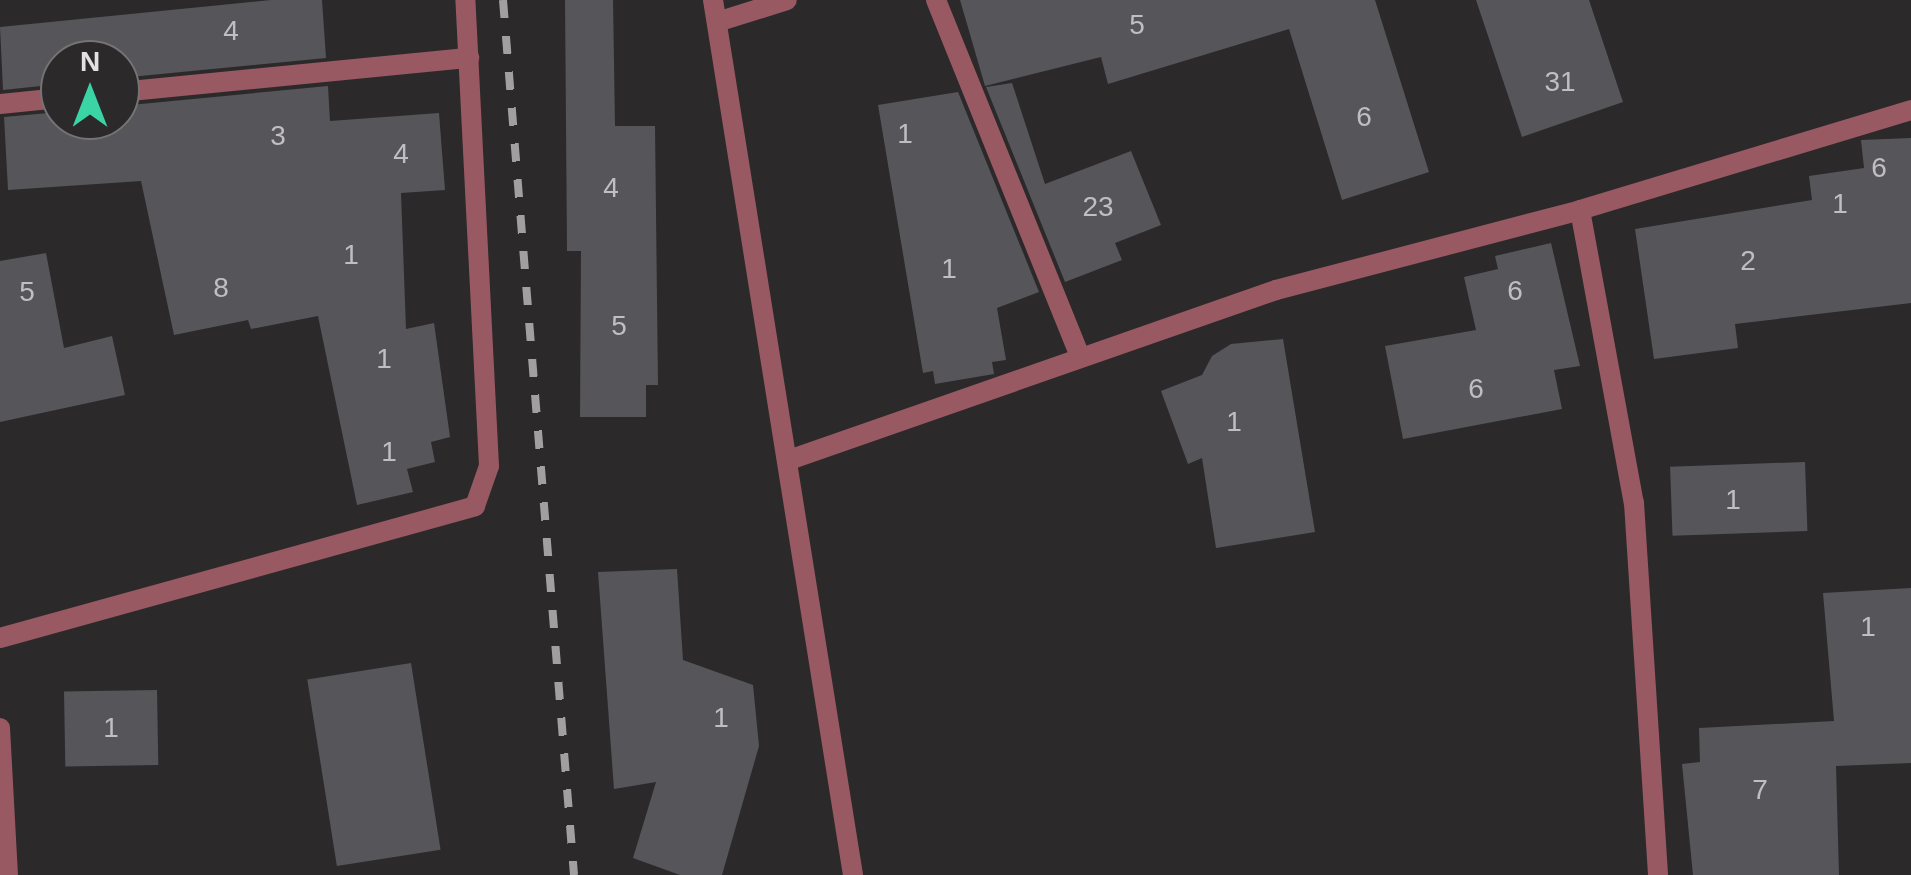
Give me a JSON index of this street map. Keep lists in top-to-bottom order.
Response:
{
  "house_numbers": [
    "5",
    "4",
    "31",
    "6",
    "1",
    "3",
    "4",
    "6",
    "4",
    "1",
    "23",
    "1",
    "2",
    "1",
    "8",
    "6",
    "5",
    "5",
    "1",
    "6",
    "1",
    "1",
    "1",
    "1",
    "1",
    "1",
    "7"
  ],
  "north": "top"
}
